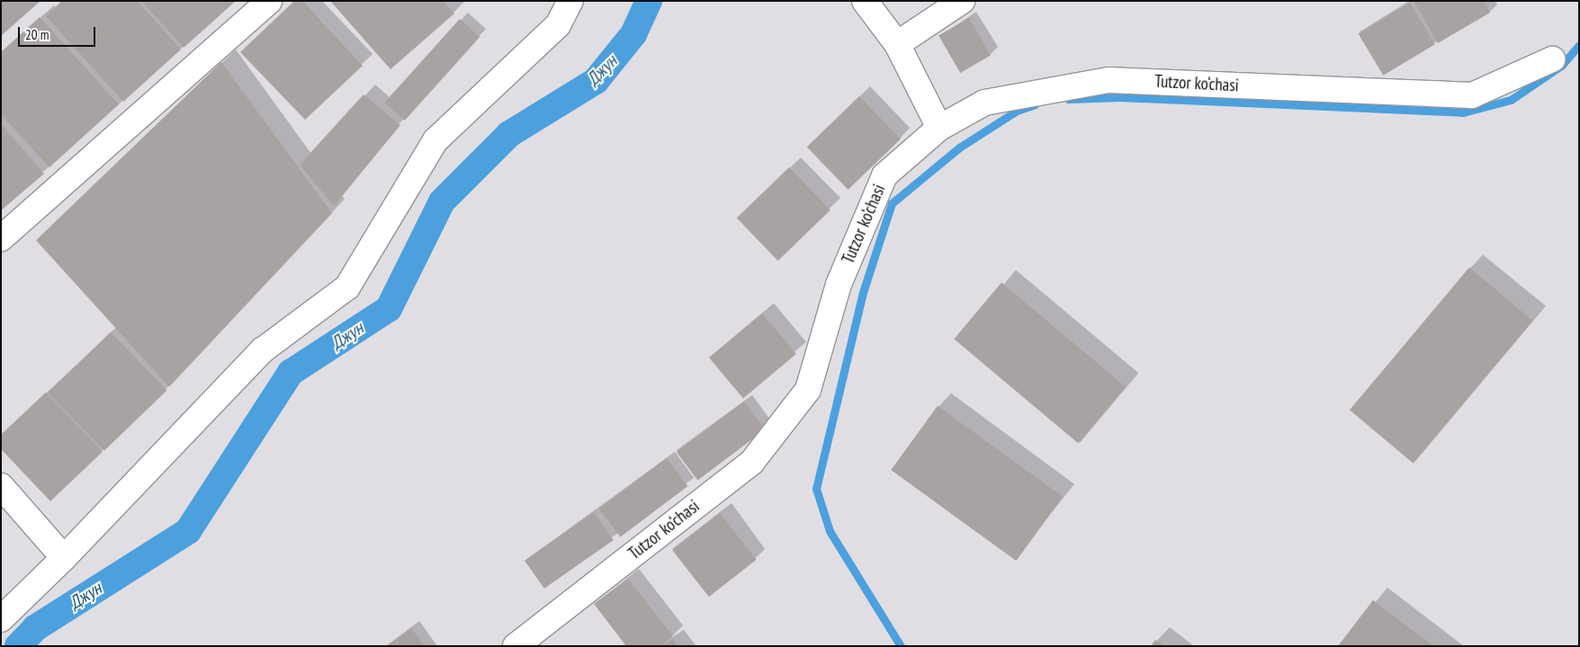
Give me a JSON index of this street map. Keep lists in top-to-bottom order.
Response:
{
  "streets": {
    "street": ["Tutzor ko‘chasi"]
  },
  "water": ["Джун"],
  "scale_bar": "20 m"
}
